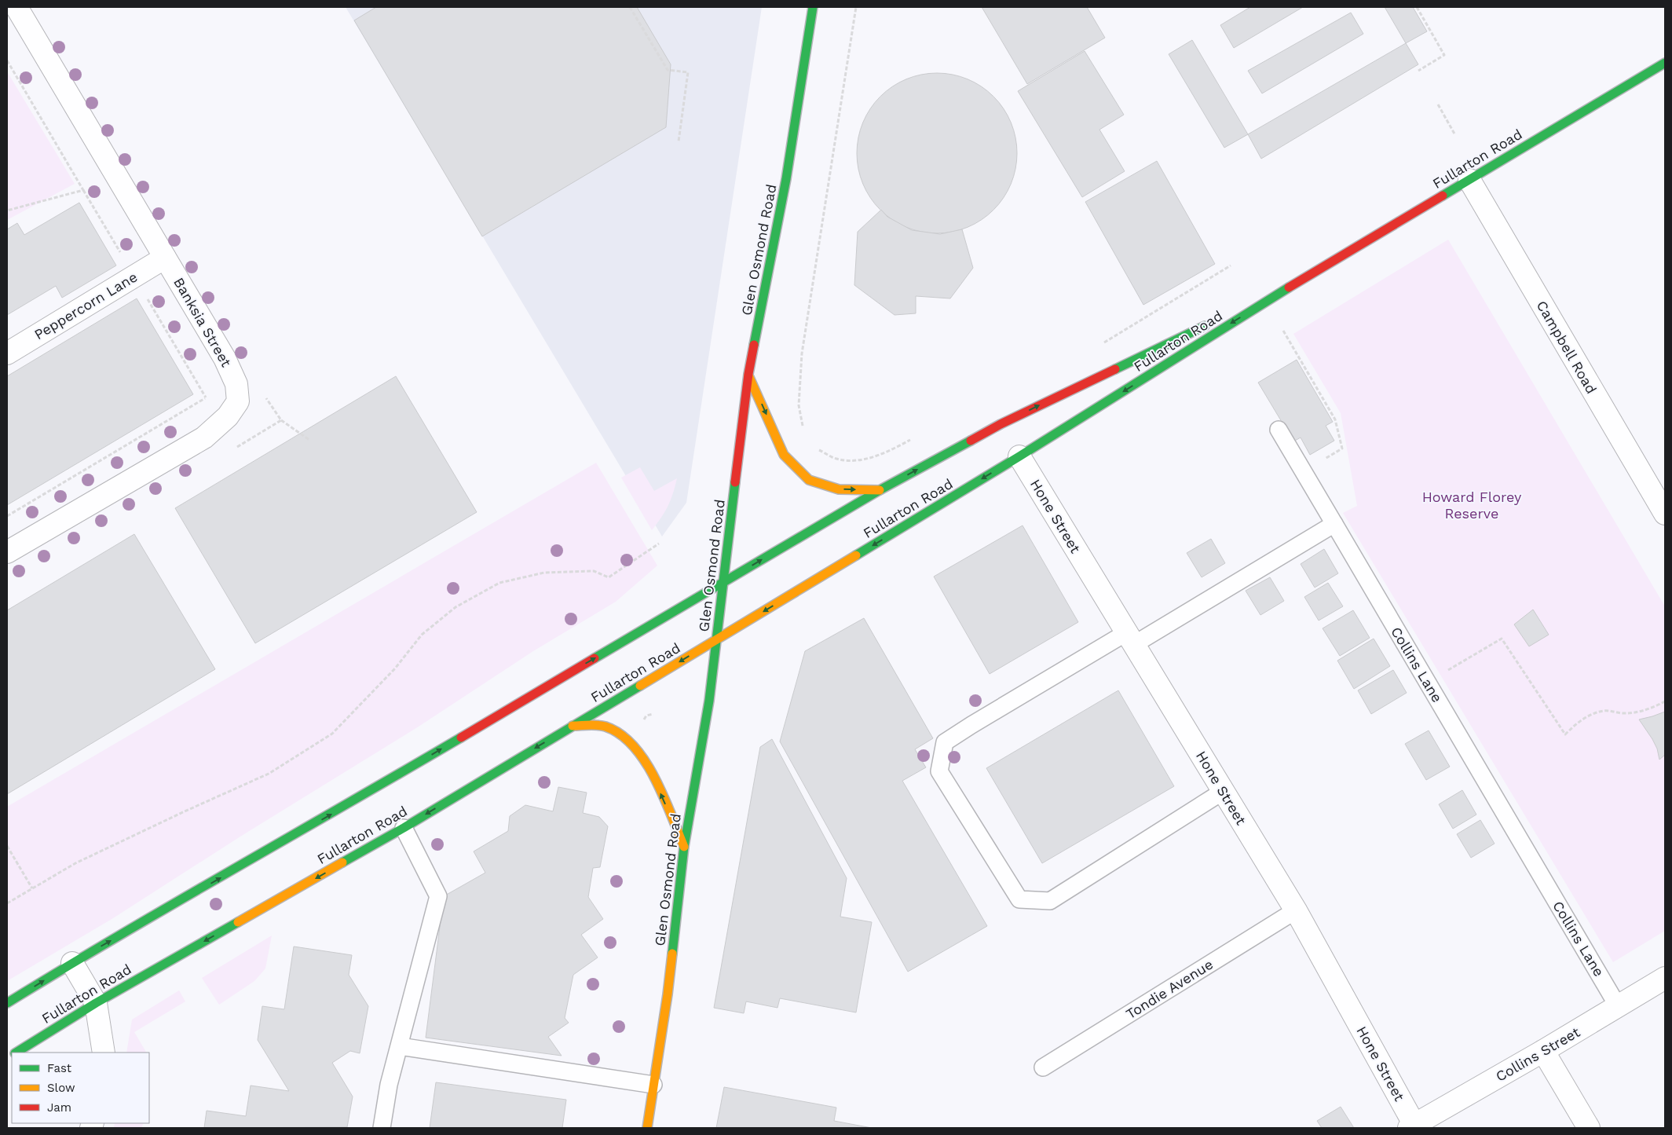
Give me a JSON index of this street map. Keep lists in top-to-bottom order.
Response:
{
  "streets": {
    "main road": ["Fullarton Road", "Glen Osmond Road"],
    "street": [
      "Peppercorn Lane",
      "Banksia Street",
      "Campbell Road",
      "Hone Street",
      "Collins Street"
    ],
    "lane": ["Collins Lane", "Tondie Avenue"]
  },
  "crossings": [
    ["Fullarton Road", "Glen Osmond Road"],
    ["Fullarton Road", "Campbell Road"],
    ["Fullarton Road", "Hone Street"],
    ["Peppercorn Lane", "Banksia Street"],
    ["Hone Street", "Tondie Avenue"],
    ["Hone Street", "Collins Street"],
    ["Collins Lane", "Collins Street"]
  ],
  "parks": ["Howard Florey Reserve"],
  "legend": ["Fast", "Slow", "Jam"]
}
